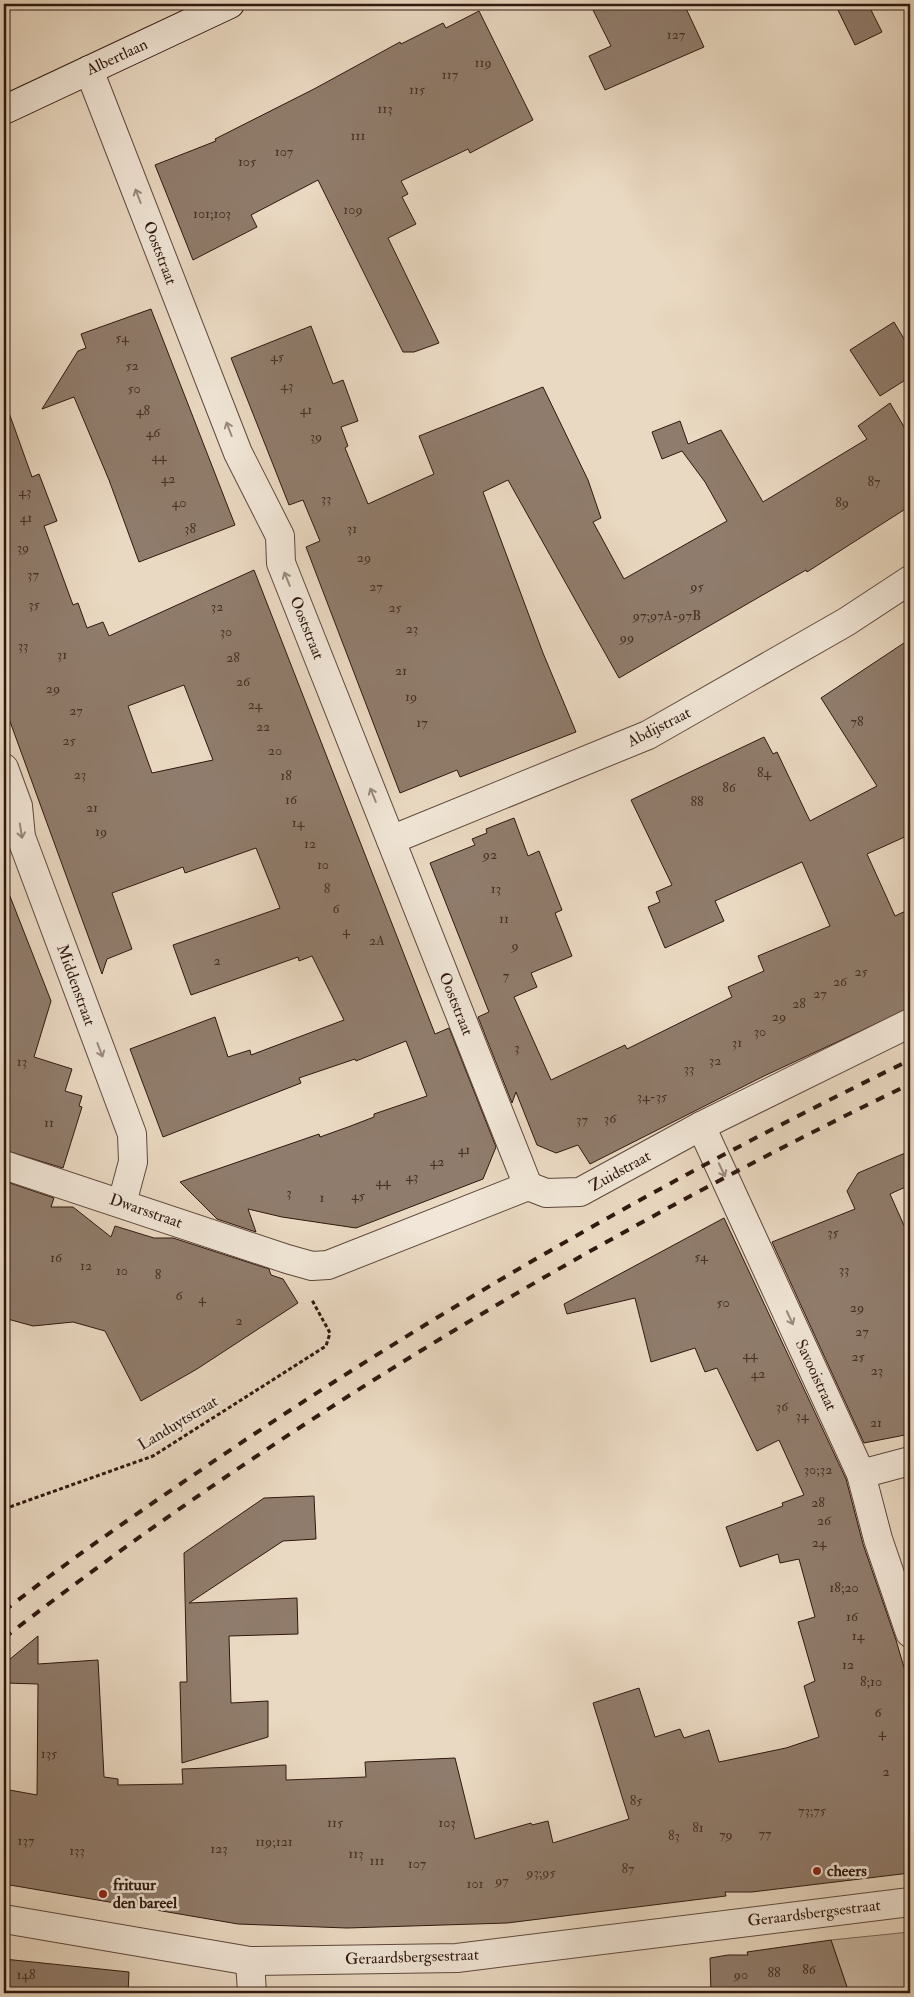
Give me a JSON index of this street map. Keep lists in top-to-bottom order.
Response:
{
  "streets": {
    "street": [
      "Albertlaan",
      "Ooststraat",
      "Abdijstraat",
      "Middenstraat",
      "Zuidstraat",
      "Dwarsstraat",
      "Savooistraat",
      "Geraardsbergsestraat"
    ],
    "path": ["Landuytstraat"]
  },
  "crossings": [
    ["Albertlaan", "Ooststraat"],
    ["Ooststraat", "Abdijstraat"],
    ["Ooststraat", "Zuidstraat"],
    ["Ooststraat", "Dwarsstraat"],
    ["Middenstraat", "Dwarsstraat"],
    ["Zuidstraat", "Dwarsstraat"],
    ["Zuidstraat", "Savooistraat"]
  ],
  "one_way": ["Ooststraat", "Middenstraat", "Savooistraat"],
  "places": ["cheers", "frituur den bareel"],
  "house_numbers": [
    "127",
    "119",
    "117",
    "115",
    "113",
    "111",
    "107",
    "105",
    "109",
    "101;103",
    "54",
    "45",
    "52",
    "43",
    "50",
    "41",
    "48",
    "46",
    "39",
    "44",
    "42",
    "87",
    "43",
    "33",
    "40",
    "89",
    "41",
    "38",
    "31",
    "39",
    "29",
    "37",
    "27",
    "95",
    "35",
    "32",
    "25",
    "97;97A-97B",
    "23",
    "30",
    "99",
    "33",
    "31",
    "28",
    "21",
    "26",
    "29",
    "19",
    "24",
    "27",
    "78",
    "17",
    "22",
    "25",
    "20",
    "84",
    "23",
    "18",
    "86",
    "16",
    "88",
    "21",
    "14",
    "19",
    "12",
    "92",
    "10",
    "8",
    "13",
    "6",
    "11",
    "4",
    "2A",
    "9",
    "2",
    "25",
    "7",
    "26",
    "27",
    "28",
    "29",
    "30",
    "31",
    "3",
    "32",
    "13",
    "33",
    "34-35",
    "36",
    "37",
    "11",
    "41",
    "42",
    "43",
    "44",
    "3",
    "45",
    "1",
    "35",
    "54",
    "16",
    "12",
    "33",
    "10",
    "8",
    "6",
    "4",
    "50",
    "29",
    "2",
    "27",
    "44",
    "25",
    "23",
    "42",
    "36",
    "34",
    "21",
    "30;32",
    "28",
    "26",
    "24",
    "18;20",
    "16",
    "14",
    "12",
    "8;10",
    "6",
    "4",
    "135",
    "2",
    "85",
    "73;75",
    "115",
    "103",
    "81",
    "77",
    "79",
    "83",
    "137",
    "119;121",
    "123",
    "133",
    "113",
    "111",
    "107",
    "87",
    "93;95",
    "97",
    "101",
    "86",
    "88",
    "148",
    "90"
  ]
}
